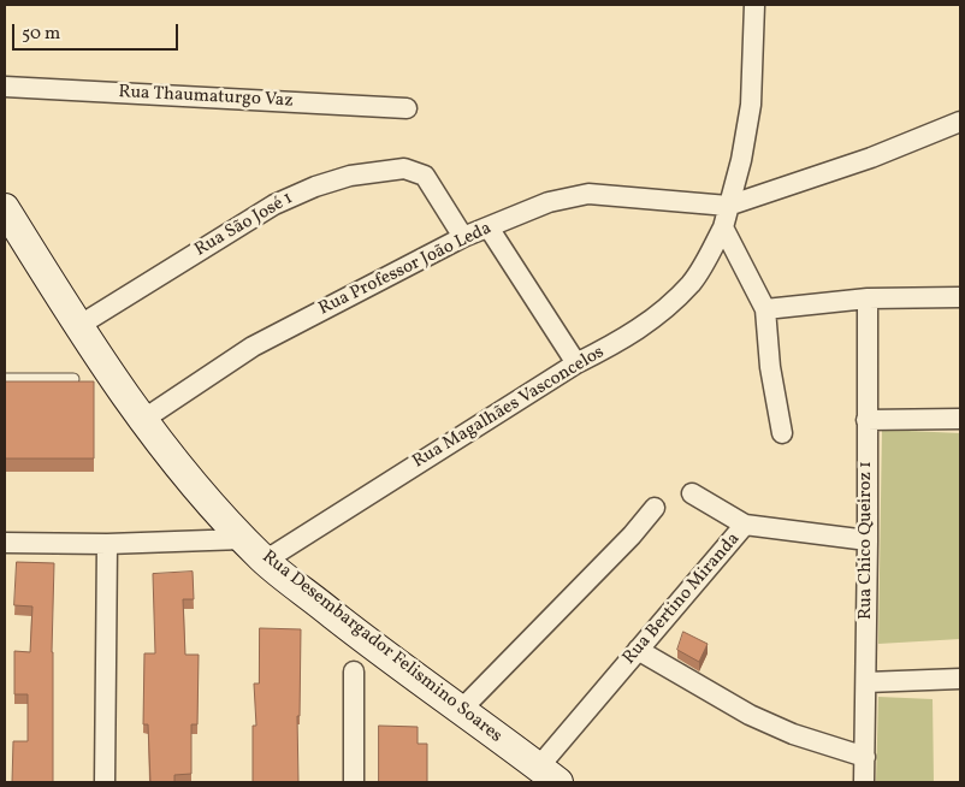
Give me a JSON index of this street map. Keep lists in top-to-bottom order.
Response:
{
  "streets": {
    "street": [
      "Rua Thaumaturgo Vaz",
      "Rua São José 1",
      "Rua Professor João Leda",
      "Rua Magalhães Vasconcelos",
      "Rua Chico Queiroz 1",
      "Rua Bertino Miranda",
      "Rua Desembargador Felismino Soares"
    ]
  },
  "crossings": [
    ["Rua São José 1", "Rua Professor João Leda"],
    ["Rua São José 1", "Rua Desembargador Felismino Soares"],
    ["Rua Professor João Leda", "Rua Desembargador Felismino Soares"],
    ["Rua Magalhães Vasconcelos", "Rua Desembargador Felismino Soares"],
    ["Rua Chico Queiroz 1", "Rua Bertino Miranda"],
    ["Rua Bertino Miranda", "Rua Desembargador Felismino Soares"]
  ],
  "scale_bar": "50 m"
}
